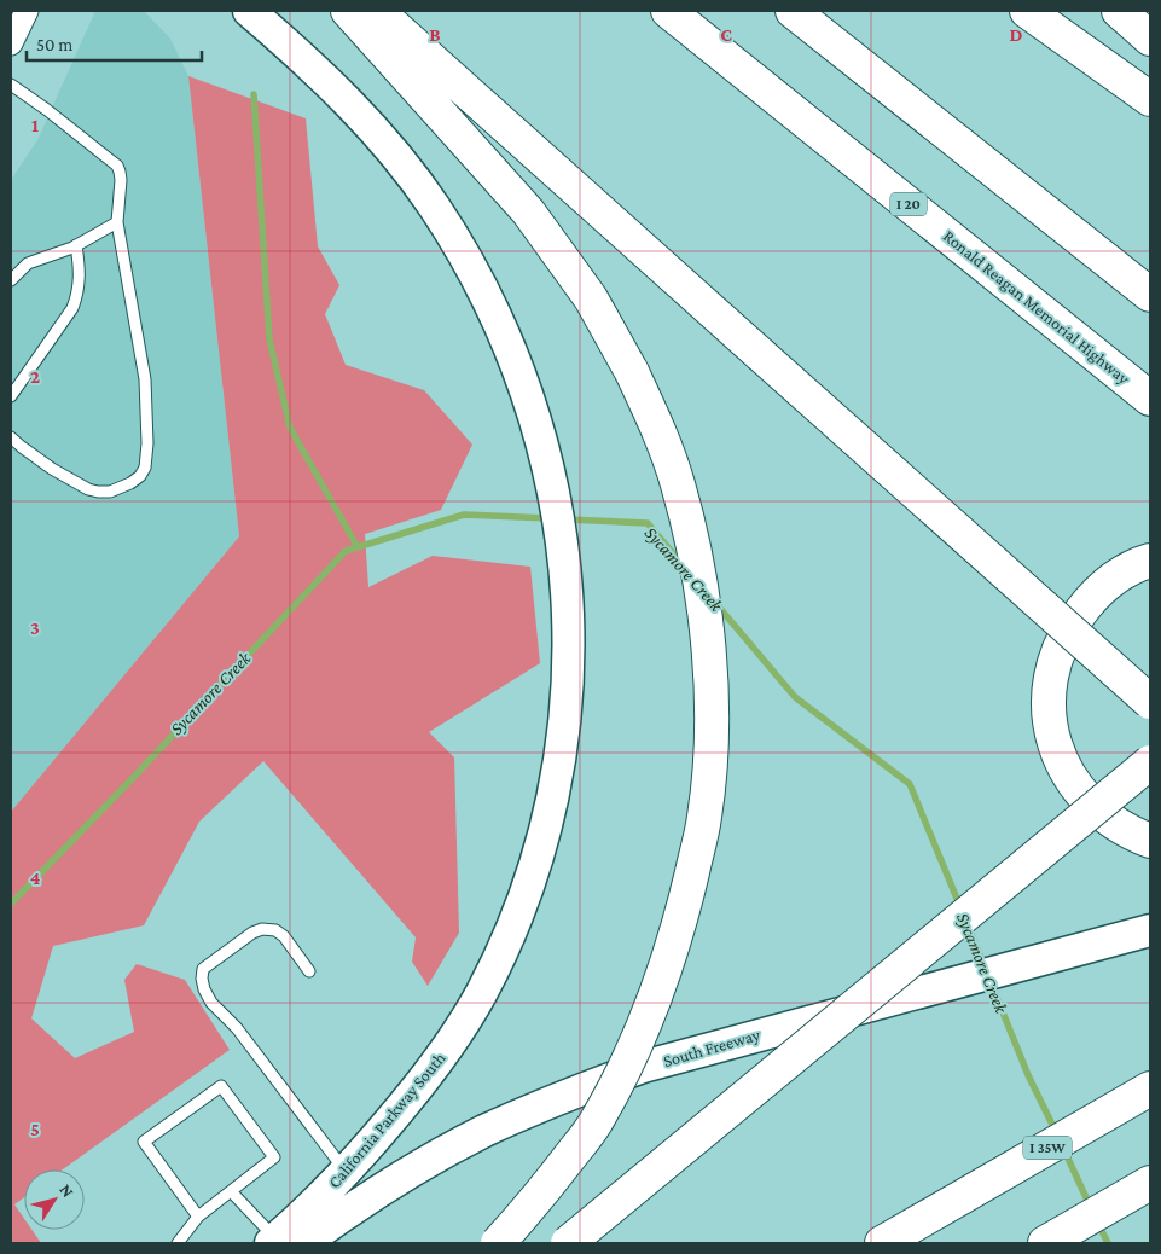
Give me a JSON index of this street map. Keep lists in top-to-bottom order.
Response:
{
  "streets": {
    "highway": ["I 20", "Ronald Reagan Memorial Highway", "I 35W"],
    "main road": ["South Freeway", "California Parkway South"]
  },
  "crossings": [
    ["South Freeway", "California Parkway South"]
  ],
  "water": ["Sycamore Creek"],
  "scale_bar": "50 m",
  "north": "top right",
  "grid": {
    "columns": ["B", "C", "D"],
    "rows": [
      "1",
      "2",
      "3",
      "4",
      "5"
    ]
  }
}
